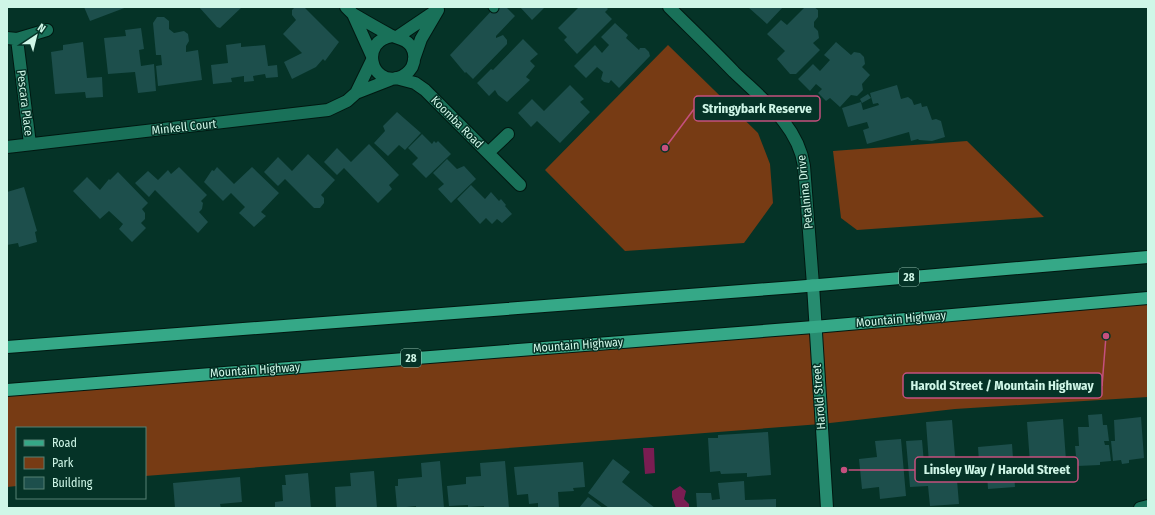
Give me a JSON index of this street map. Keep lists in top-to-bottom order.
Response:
{
  "streets": {
    "main road": ["28", "Mountain Highway"],
    "street": [
      "Pescara Place",
      "Koomba Road",
      "Minkell Court",
      "Petalnina Drive",
      "Harold Street"
    ]
  },
  "crossings": [
    ["Pescara Place", "Minkell Court"],
    ["Koomba Road", "Minkell Court"],
    ["Petalnina Drive", "28"],
    ["Petalnina Drive", "Harold Street"],
    ["28", "Harold Street"],
    ["Mountain Highway", "Harold Street"]
  ],
  "places": ["Stringybark Reserve", "Harold Street / Mountain Highway", "Linsley Way / Harold Street"],
  "legend": ["Road", "Park", "Building"],
  "north": "top right"
}
